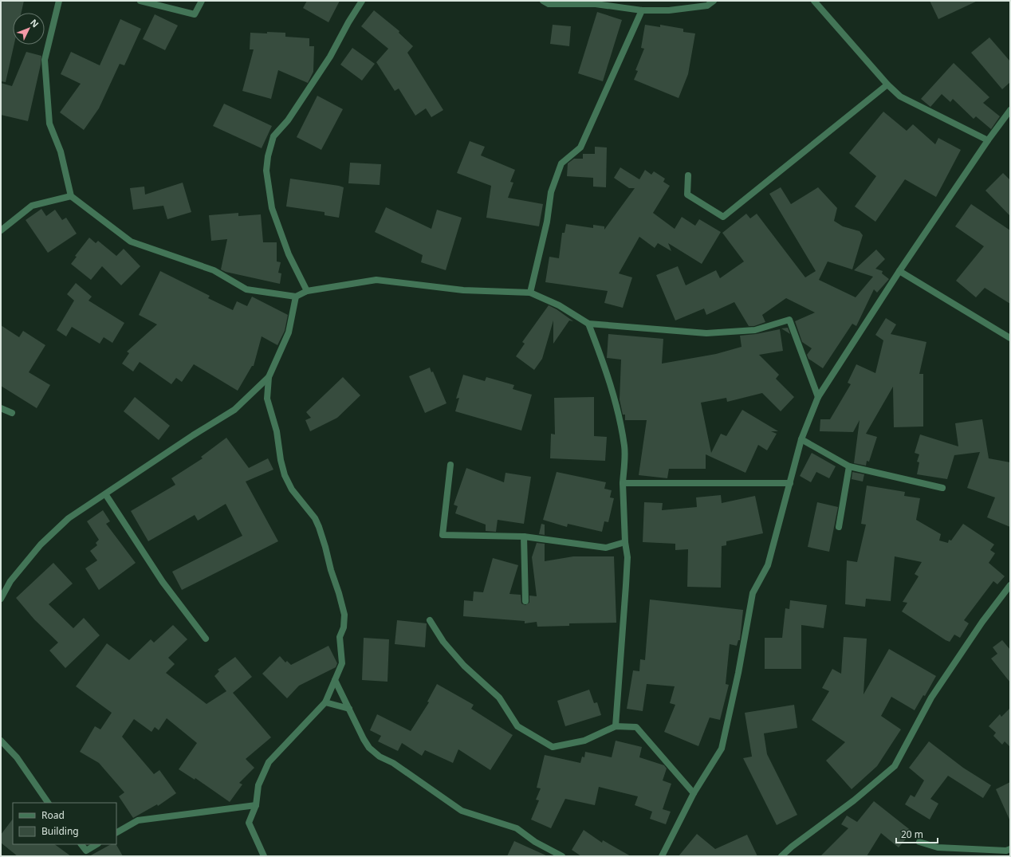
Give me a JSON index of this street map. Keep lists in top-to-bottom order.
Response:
{
  "legend": ["Road", "Building"],
  "scale_bar": "20 m",
  "north": "top right"
}
